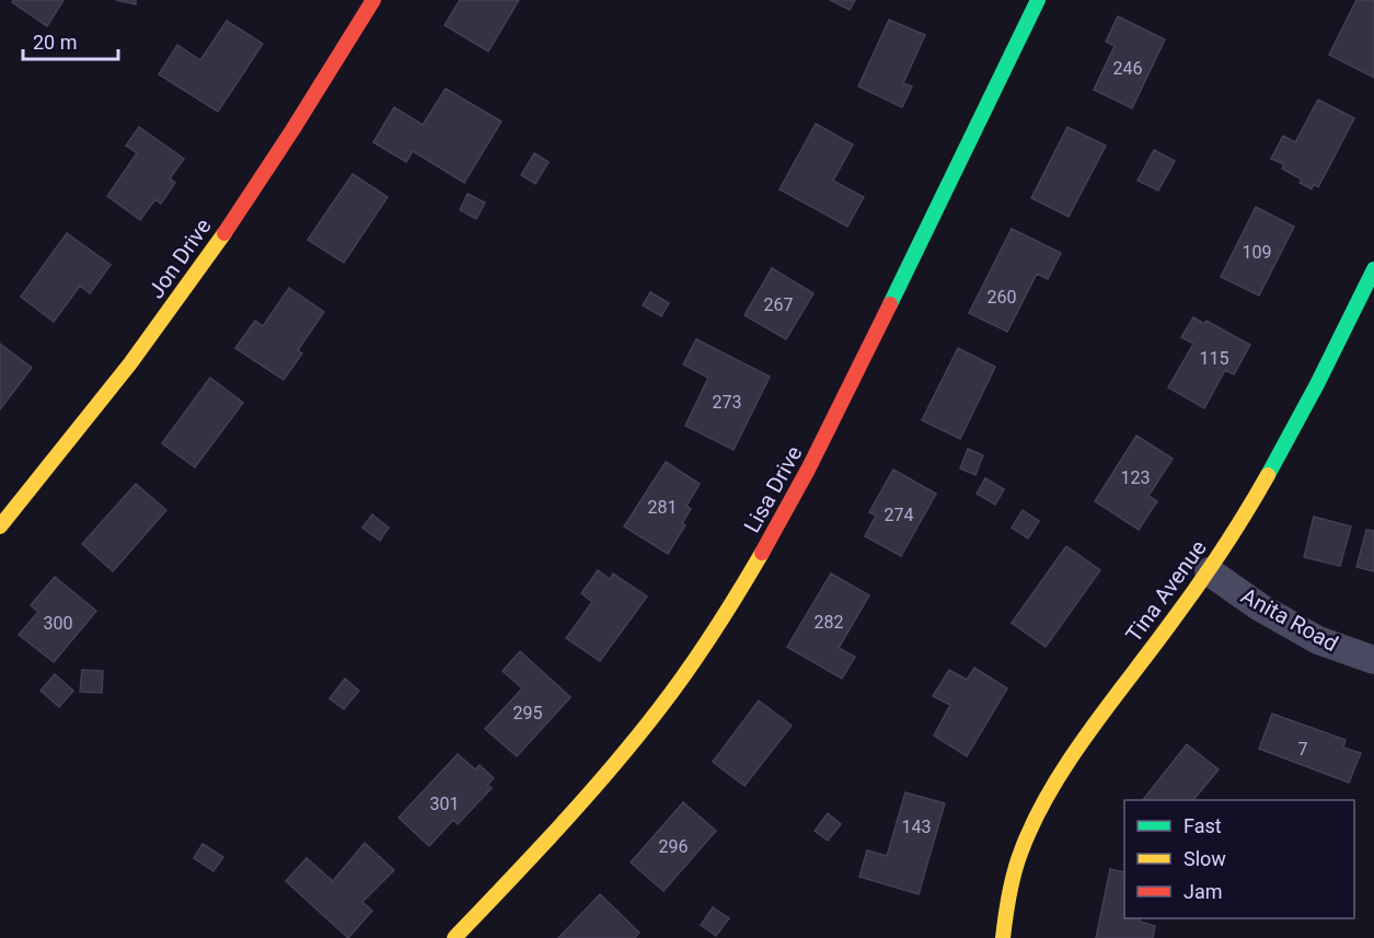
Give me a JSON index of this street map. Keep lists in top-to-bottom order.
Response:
{
  "streets": {
    "street": [
      "Jon Drive",
      "Lisa Drive",
      "Tina Avenue",
      "Anita Road"
    ]
  },
  "crossings": [
    ["Tina Avenue", "Anita Road"]
  ],
  "house_numbers": [
    "246",
    "109",
    "260",
    "267",
    "115",
    "273",
    "123",
    "281",
    "274",
    "282",
    "300",
    "295",
    "7",
    "301",
    "143",
    "296"
  ],
  "legend": ["Fast", "Slow", "Jam"],
  "scale_bar": "20 m"
}
